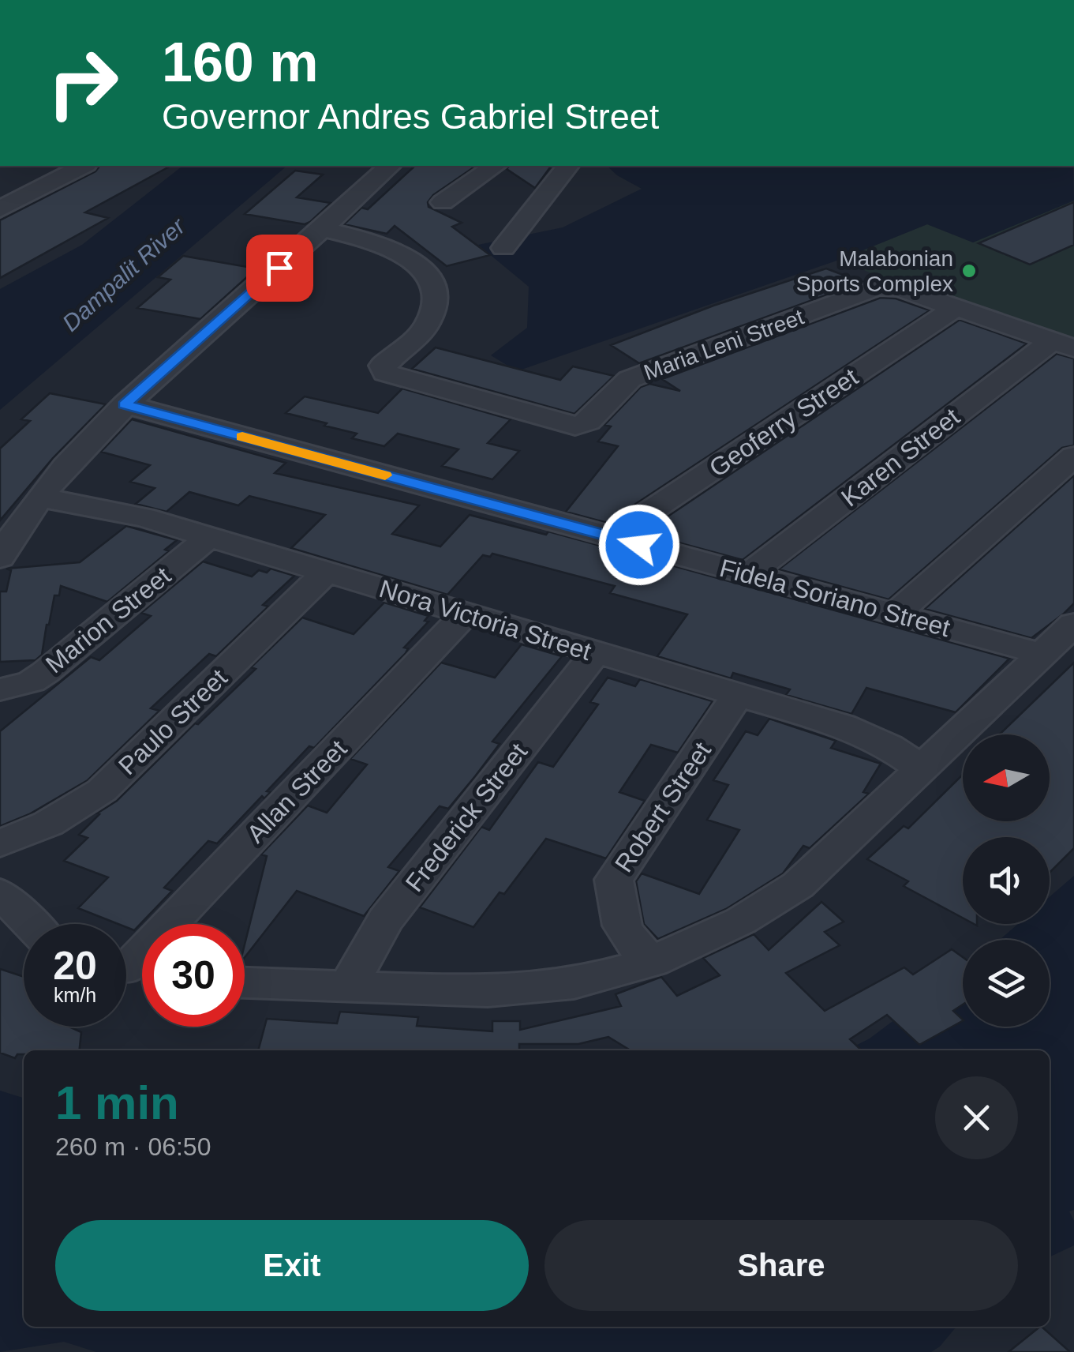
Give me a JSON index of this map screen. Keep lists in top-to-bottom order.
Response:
{
  "streets": {
    "street": [
      "Maria Leni Street",
      "Geoferry Street",
      "Karen Street",
      "Fidela Soriano Street",
      "Marion Street",
      "Nora Victoria Street",
      "Paulo Street",
      "Allan Street",
      "Robert Street",
      "Frederick Street"
    ]
  },
  "crossings": [
    ["Maria Leni Street", "Geoferry Street"],
    ["Maria Leni Street", "Karen Street"],
    ["Geoferry Street", "Fidela Soriano Street"],
    ["Karen Street", "Fidela Soriano Street"],
    ["Marion Street", "Nora Victoria Street"],
    ["Nora Victoria Street", "Paulo Street"],
    ["Nora Victoria Street", "Allan Street"],
    ["Nora Victoria Street", "Robert Street"],
    ["Nora Victoria Street", "Frederick Street"]
  ],
  "water": ["Dampalit River"],
  "places": ["Malabonian Sports Complex"],
  "north": "left",
  "page": {
    "turn": ["160 m", "Governor Andres Gabriel Street"],
    "speed": "20 km/h",
    "limit": "30",
    "heading": ["1 min", "260 m · 06:50"],
    "buttons": ["Exit", "Share"]
  }
}
